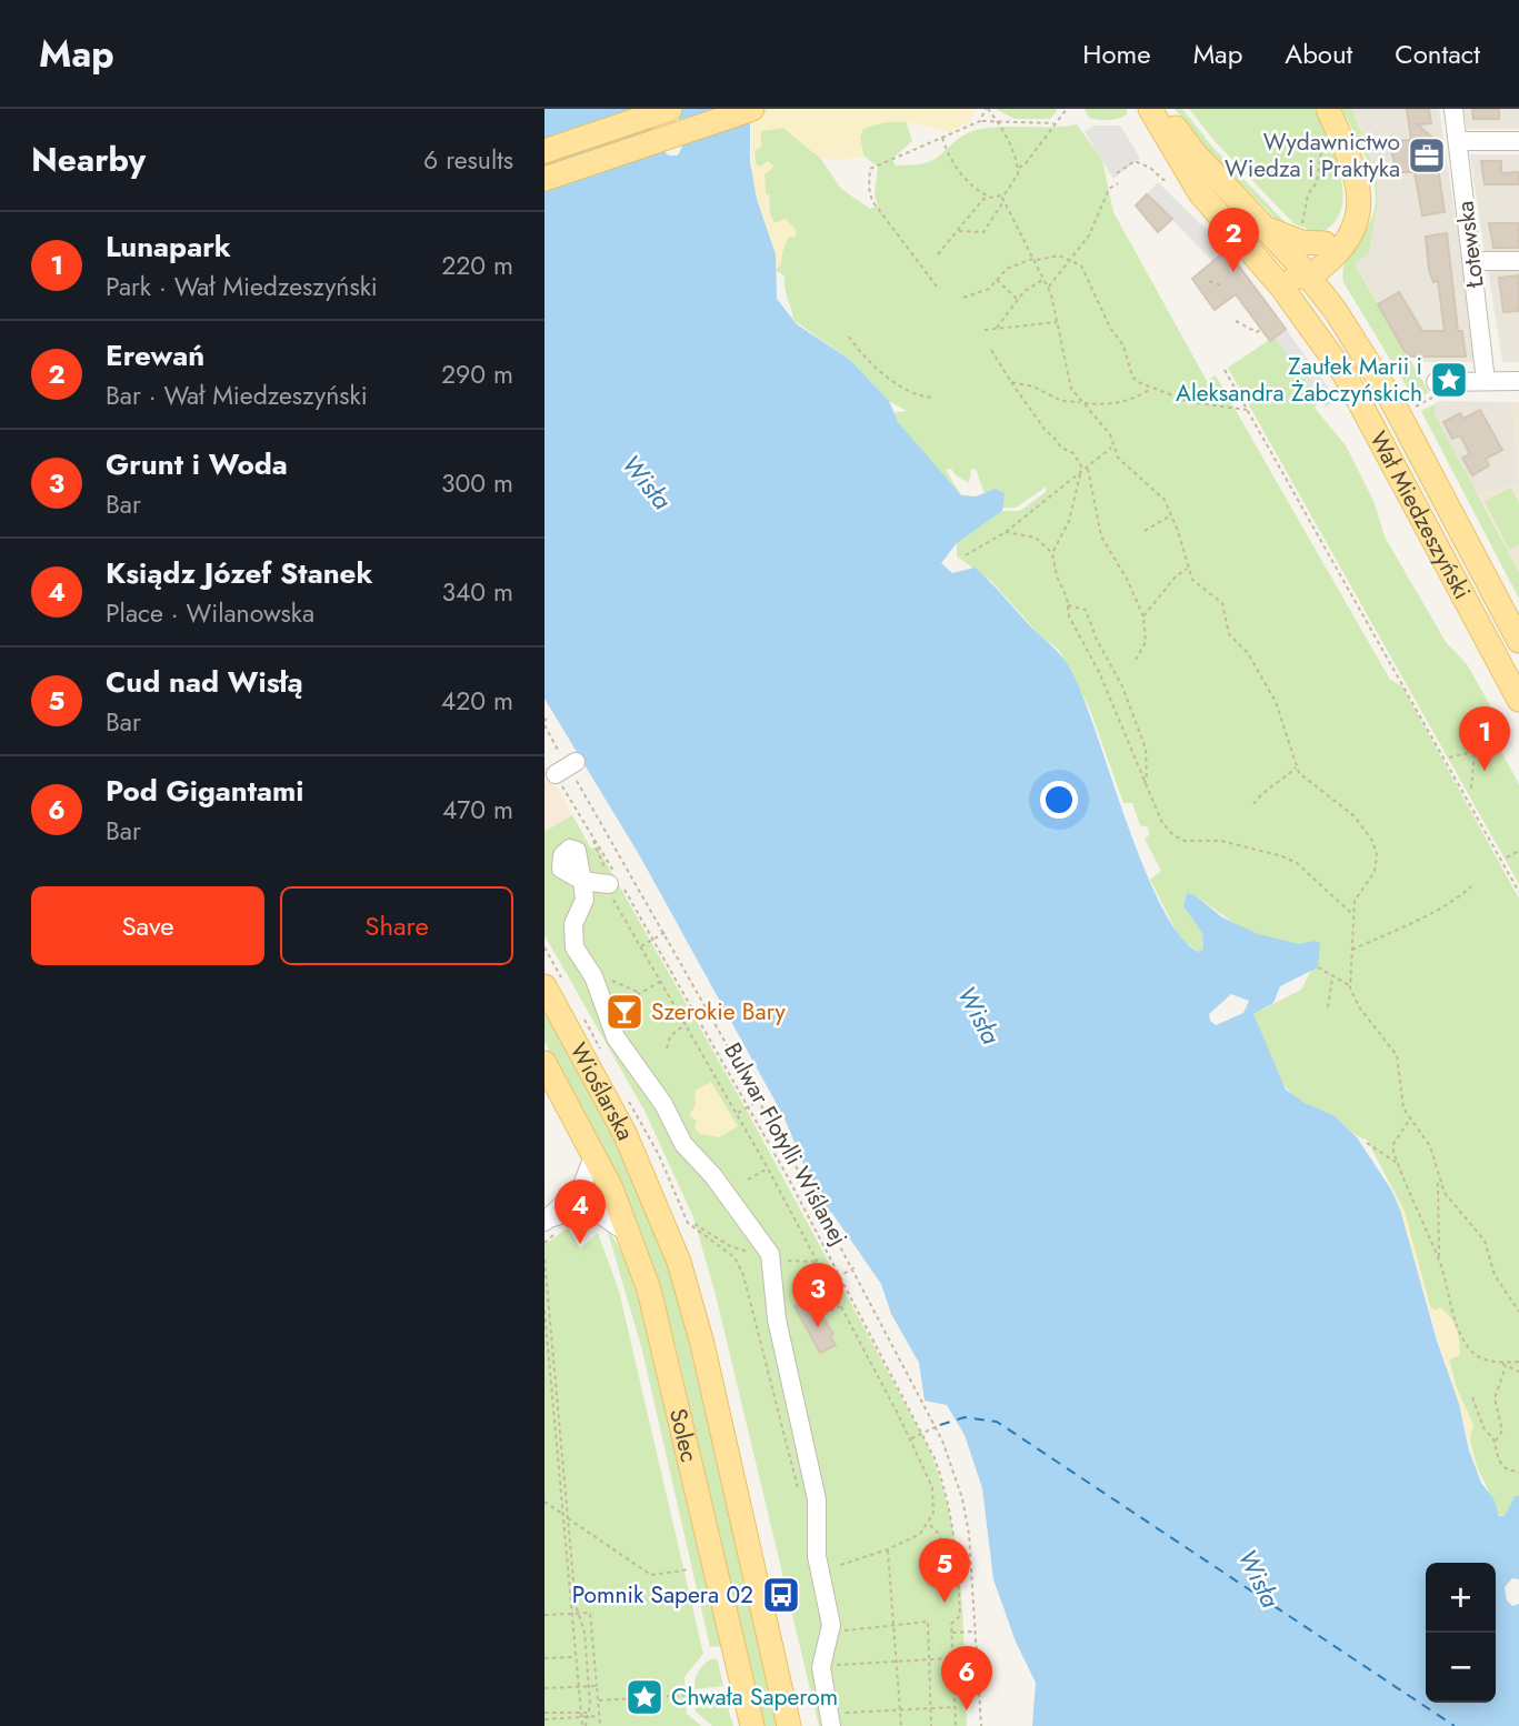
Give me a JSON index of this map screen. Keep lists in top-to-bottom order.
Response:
{
  "streets": {
    "main road": ["Wał Miedzeszyński", "Wioślarska", "Solec"],
    "street": ["Łotewska"],
    "path": ["Bulwar Flotylli Wiślanej"]
  },
  "crossings": [
    ["Wioślarska", "Solec"]
  ],
  "water": ["Wisła"],
  "places": {
    "office": ["Wydawnictwo Wiedza i Praktyka"],
    "place": ["Zaułek Marii i Aleksandra Żabczyńskich", "Chwała Saperom"],
    "bar": ["Szerokie Bary"],
    "bus stop": ["Pomnik Sapera 02"]
  },
  "page": {
    "header": "Map",
    "nav": [
      "Home",
      "Map",
      "About",
      "Contact"
    ],
    "heading": ["Nearby", "6 results"],
    "pins": [
      "2",
      "1",
      "4",
      "3",
      "5",
      "6"
    ],
    "list": [
      {
        "mark": "1",
        "name": "Lunapark",
        "note": "Park · Wał Miedzeszyński",
        "value": "220 m"
      },
      {
        "mark": "2",
        "name": "Erewań",
        "note": "Bar · Wał Miedzeszyński",
        "value": "290 m"
      },
      {
        "mark": "3",
        "name": "Grunt i Woda",
        "note": "Bar",
        "value": "300 m"
      },
      {
        "mark": "4",
        "name": "Ksiądz Józef Stanek",
        "note": "Place · Wilanowska",
        "value": "340 m"
      },
      {
        "mark": "5",
        "name": "Cud nad Wisłą",
        "note": "Bar",
        "value": "420 m"
      },
      {
        "mark": "6",
        "name": "Pod Gigantami",
        "note": "Bar",
        "value": "470 m"
      }
    ],
    "buttons": ["Save", "Share"],
    "map_buttons": ["+", "−"]
  }
}
